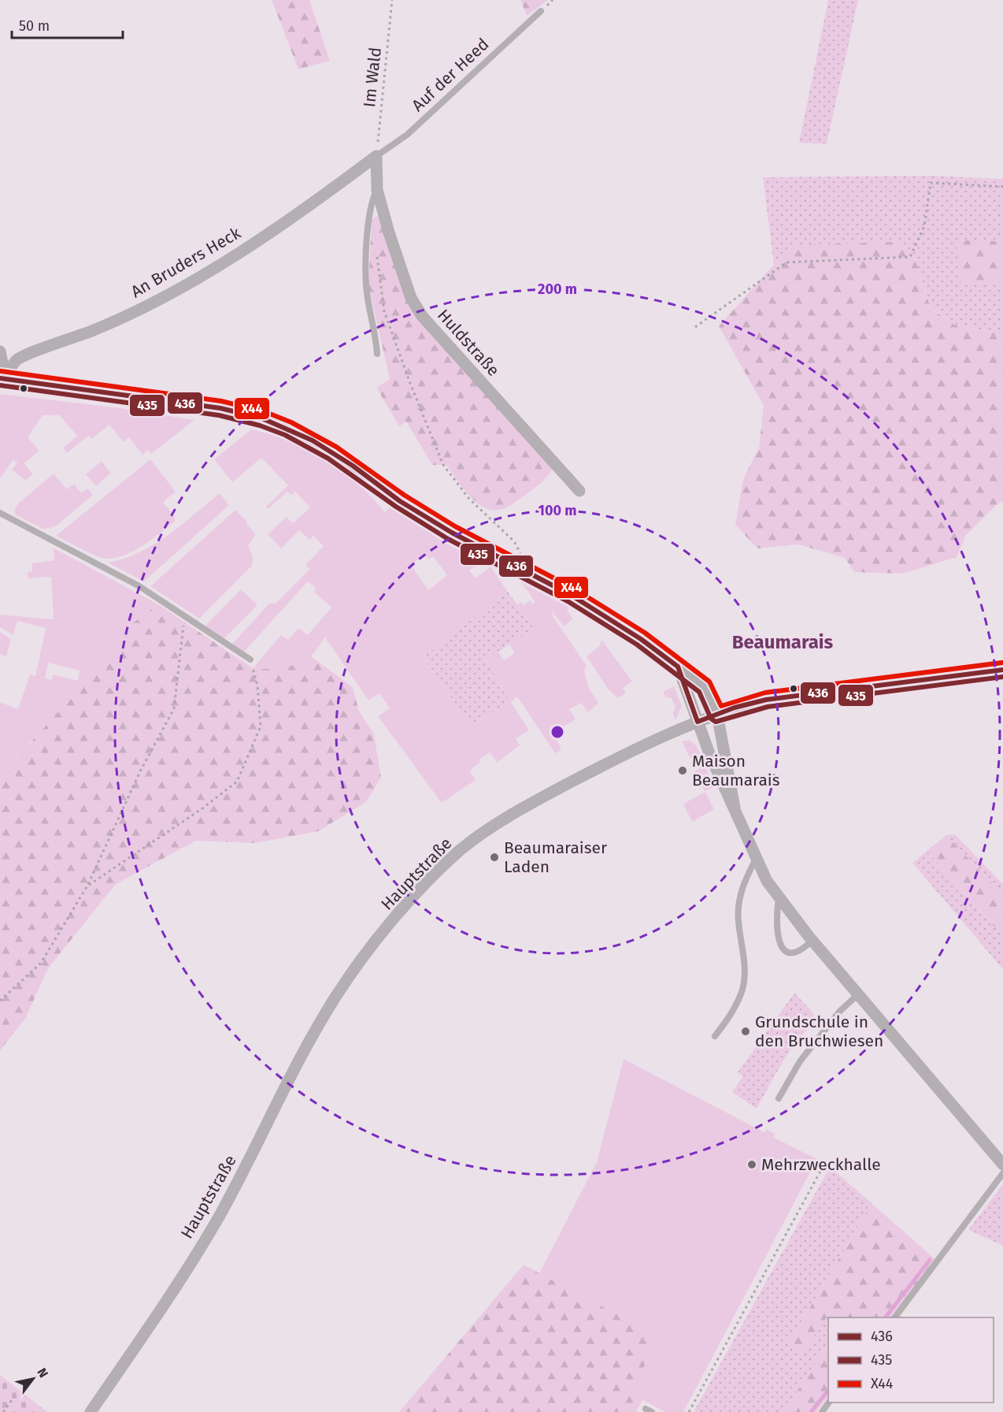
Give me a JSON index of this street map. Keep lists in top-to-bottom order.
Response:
{
  "streets": {
    "street": ["An Bruders Heck", "Huldstraße", "Hauptstraße"],
    "lane": ["Auf der Heed"],
    "path": ["Im Wald"]
  },
  "crossings": [
    ["Auf der Heed", "Im Wald"],
    ["Auf der Heed", "An Bruders Heck"],
    ["Auf der Heed", "Huldstraße"],
    ["Im Wald", "An Bruders Heck"],
    ["Im Wald", "Huldstraße"],
    ["An Bruders Heck", "Huldstraße"]
  ],
  "districts": ["Beaumarais"],
  "places": [
    "Maison Beaumarais",
    "Beaumaraiser Laden",
    "Grundschule in den Bruchwiesen",
    "Mehrzweckhalle"
  ],
  "lines": ["transit line X44", "transit line 436", "transit line 435"],
  "legend": ["436", "435", "X44"],
  "scale_bar": "50 m",
  "north": "top right",
  "rings": ["200 m", "100 m"]
}
